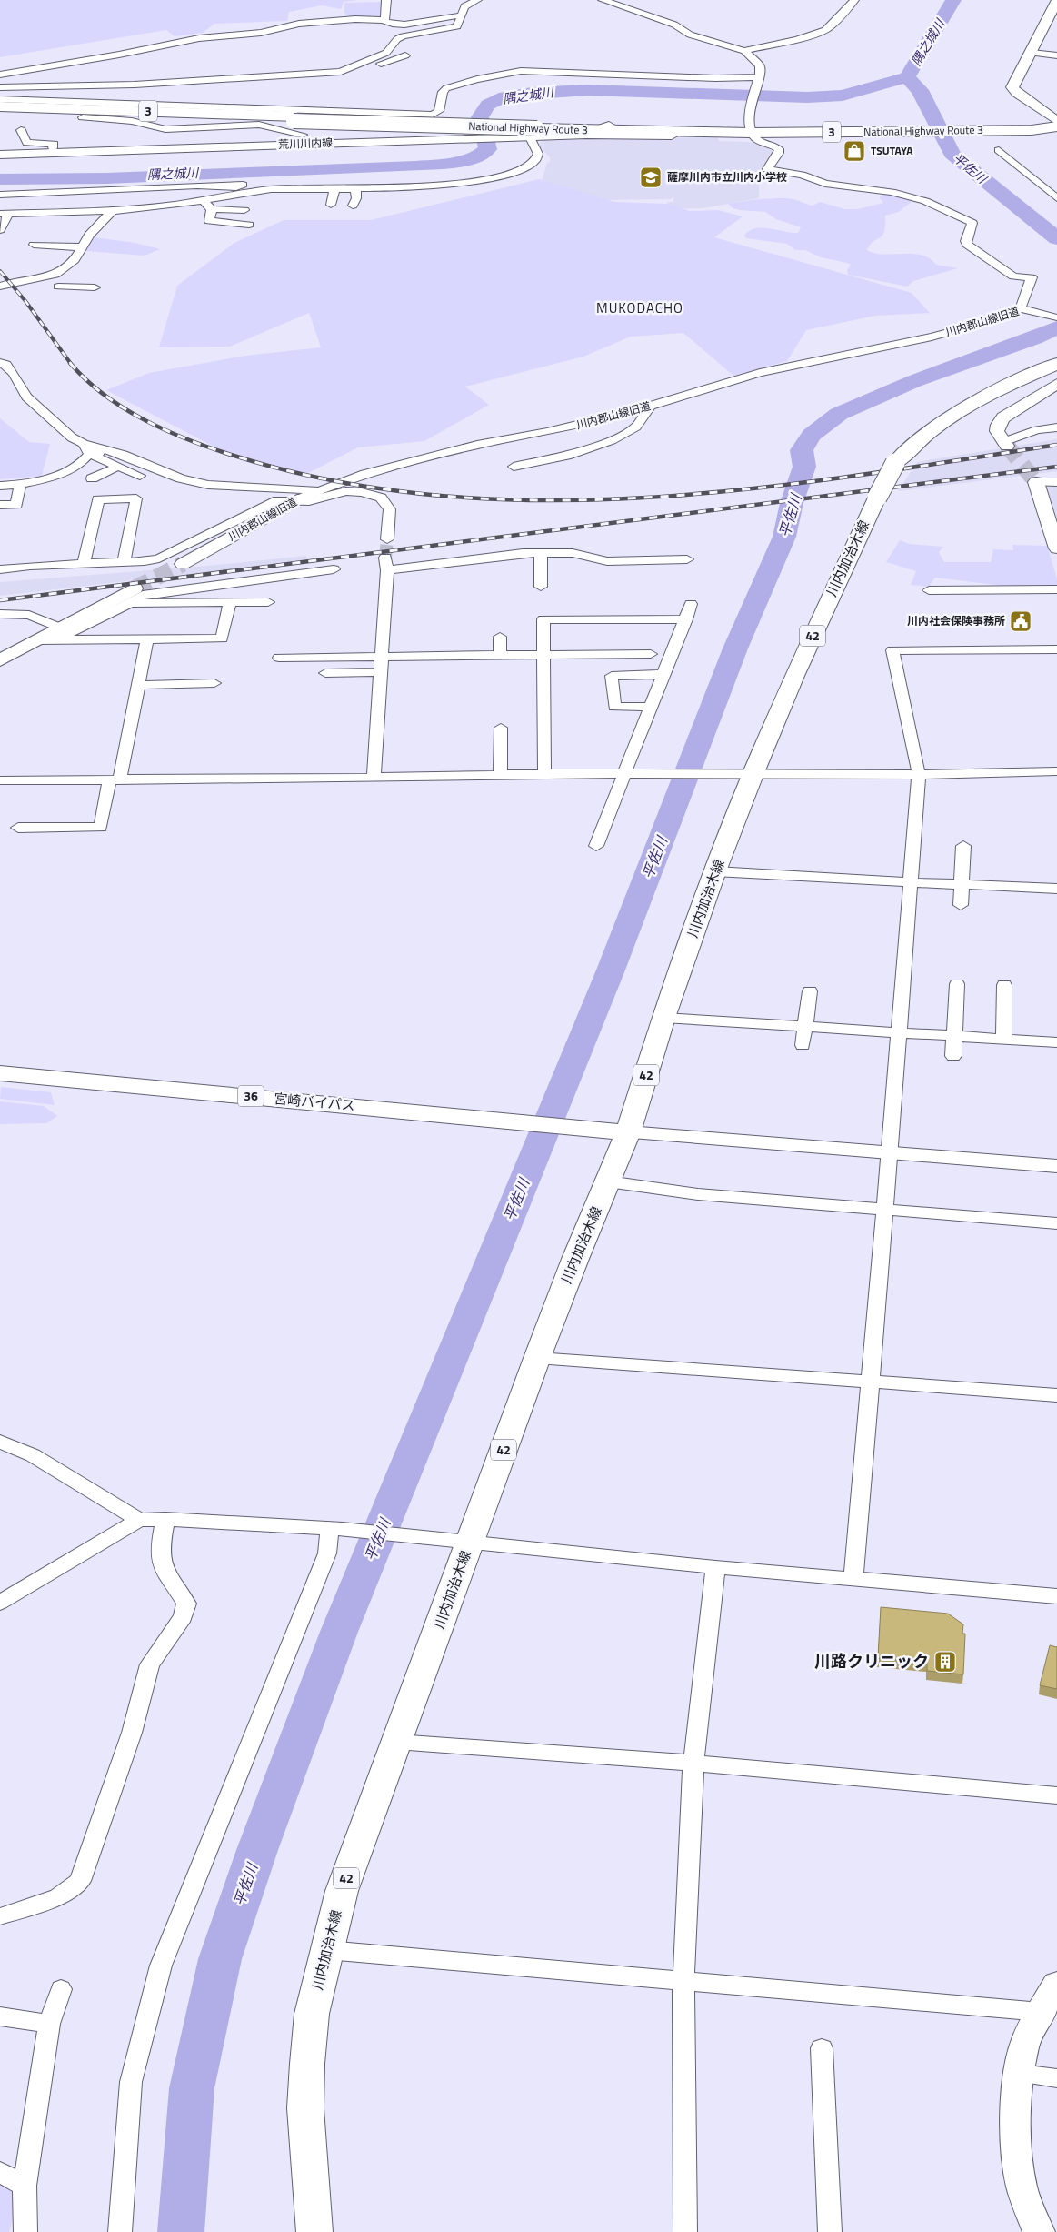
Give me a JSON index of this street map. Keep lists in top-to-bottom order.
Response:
{
  "streets": {
    "main road": [
      "3",
      "National Highway Route 3",
      "荒川川内線",
      "川内郡山線旧道",
      "川内加治木線",
      "42",
      "36",
      "宮崎バイパス"
    ]
  },
  "crossings": [
    ["National Highway Route 3", "荒川川内線"],
    ["川内加治木線", "宮崎バイパス"]
  ],
  "districts": ["MUKODACHO"],
  "water": ["隅之城川", "平佐川"],
  "places": {
    "shop": ["TSUTAYA"],
    "school or university": ["薩摩川内市立川内小学校"],
    "public building": ["川内社会保険事務所"],
    "building": ["川路クリニック"]
  }
}
